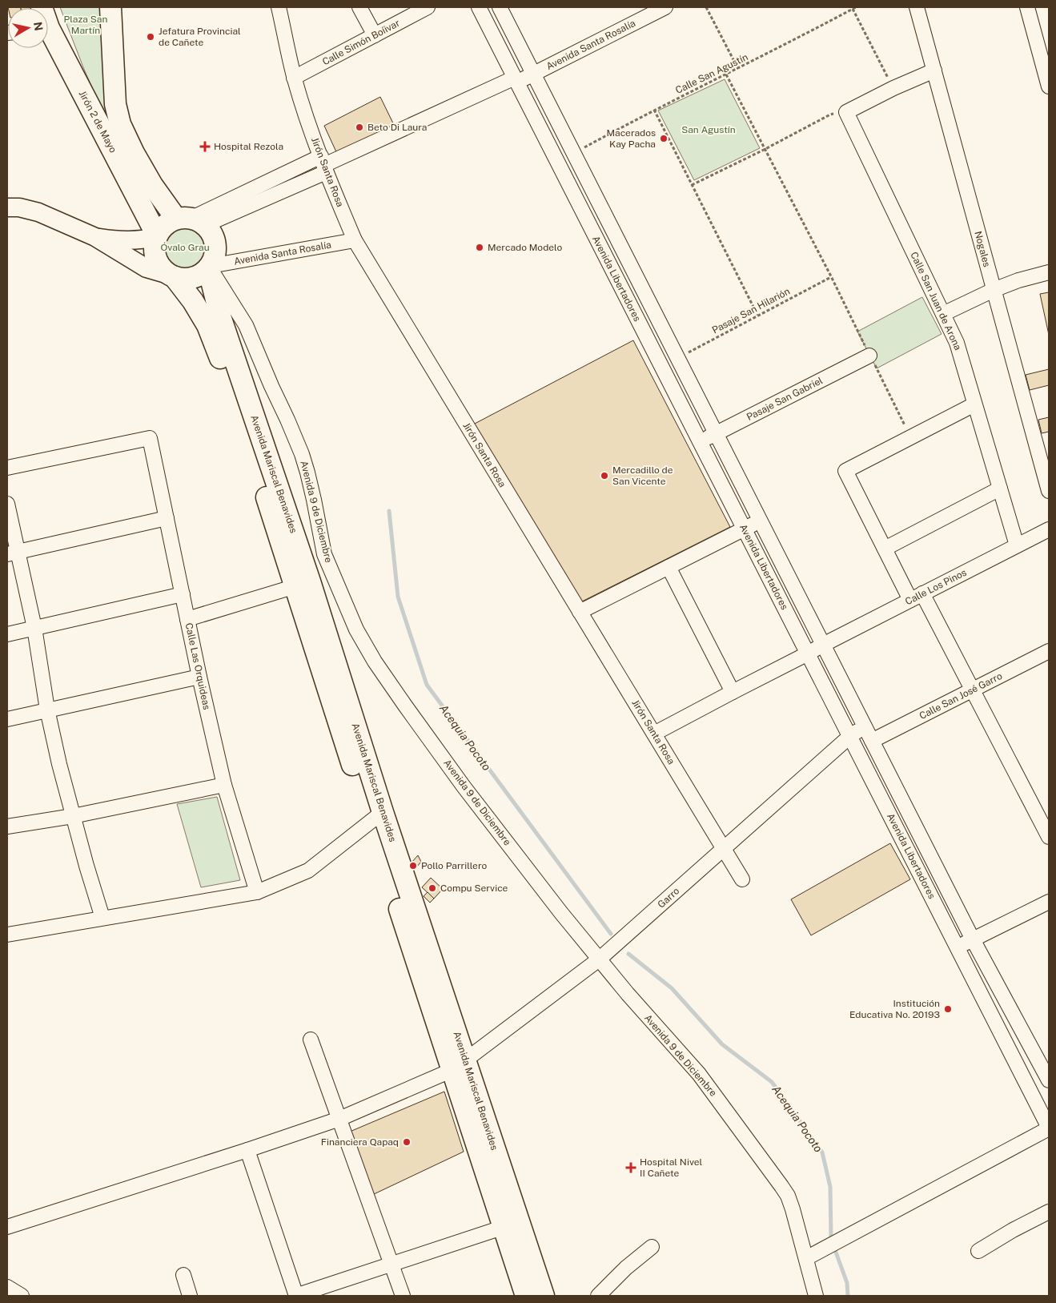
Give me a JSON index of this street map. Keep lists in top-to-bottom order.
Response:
{
  "streets": {
    "highway": ["Jirón 2 de Mayo", "Avenida Mariscal Benavides"],
    "street": [
      "Calle Simón Boíivar",
      "Avenida Santa Rosalía",
      "Jirón Santa Rosa",
      "Nogales",
      "Avenida Libertadores",
      "Calle San Juan de Arona",
      "Pasaje San Gabriel",
      "Avenida 9 de Diciembre",
      "Calle Los Pinos",
      "Calle Las Orquideas",
      "Calle San José Garro",
      "Garro"
    ],
    "path": ["Calle San Agustín", "Pasaje San Hilarión"]
  },
  "crossings": [
    ["Calle Simón Boíivar", "Jirón Santa Rosa"],
    ["Avenida Santa Rosalía", "Jirón 2 de Mayo"],
    ["Avenida Santa Rosalía", "Jirón Santa Rosa"],
    ["Avenida Santa Rosalía", "Avenida Libertadores"],
    ["Avenida Santa Rosalía", "Avenida Mariscal Benavides"],
    ["Avenida Santa Rosalía", "Avenida 9 de Diciembre"],
    ["Calle San Agustín", "Avenida Libertadores"],
    ["Jirón 2 de Mayo", "Avenida Mariscal Benavides"],
    ["Jirón 2 de Mayo", "Avenida 9 de Diciembre"],
    ["Jirón Santa Rosa", "Calle Los Pinos"],
    ["Jirón Santa Rosa", "Garro"],
    ["Avenida Libertadores", "Pasaje San Hilarión"],
    ["Avenida Libertadores", "Pasaje San Gabriel"],
    ["Avenida Libertadores", "Calle Los Pinos"],
    ["Avenida Libertadores", "Calle San José Garro"],
    ["Avenida Libertadores", "Garro"],
    ["Calle San Juan de Arona", "Calle Los Pinos"],
    ["Avenida Mariscal Benavides", "Avenida 9 de Diciembre"],
    ["Avenida Mariscal Benavides", "Garro"],
    ["Avenida 9 de Diciembre", "Garro"]
  ],
  "water": ["Acequia Pocoto"],
  "parks": ["Plaza San Martín", "San Agustín", "Óvalo Grau"],
  "places": {
    "other": [
      "Jefatura Provincial de Cañete",
      "Beto Di Laura",
      "Macerados Kay Pacha",
      "Mercado Modelo",
      "Mercadillo de San Vicente",
      "Pollo Parrillero",
      "Compu Service",
      "Institución Educativa No. 20193",
      "Financiera Qapaq"
    ],
    "health": ["Hospital Rezola", "Hospital Nivel II Cañete"]
  },
  "north": "right"
}
